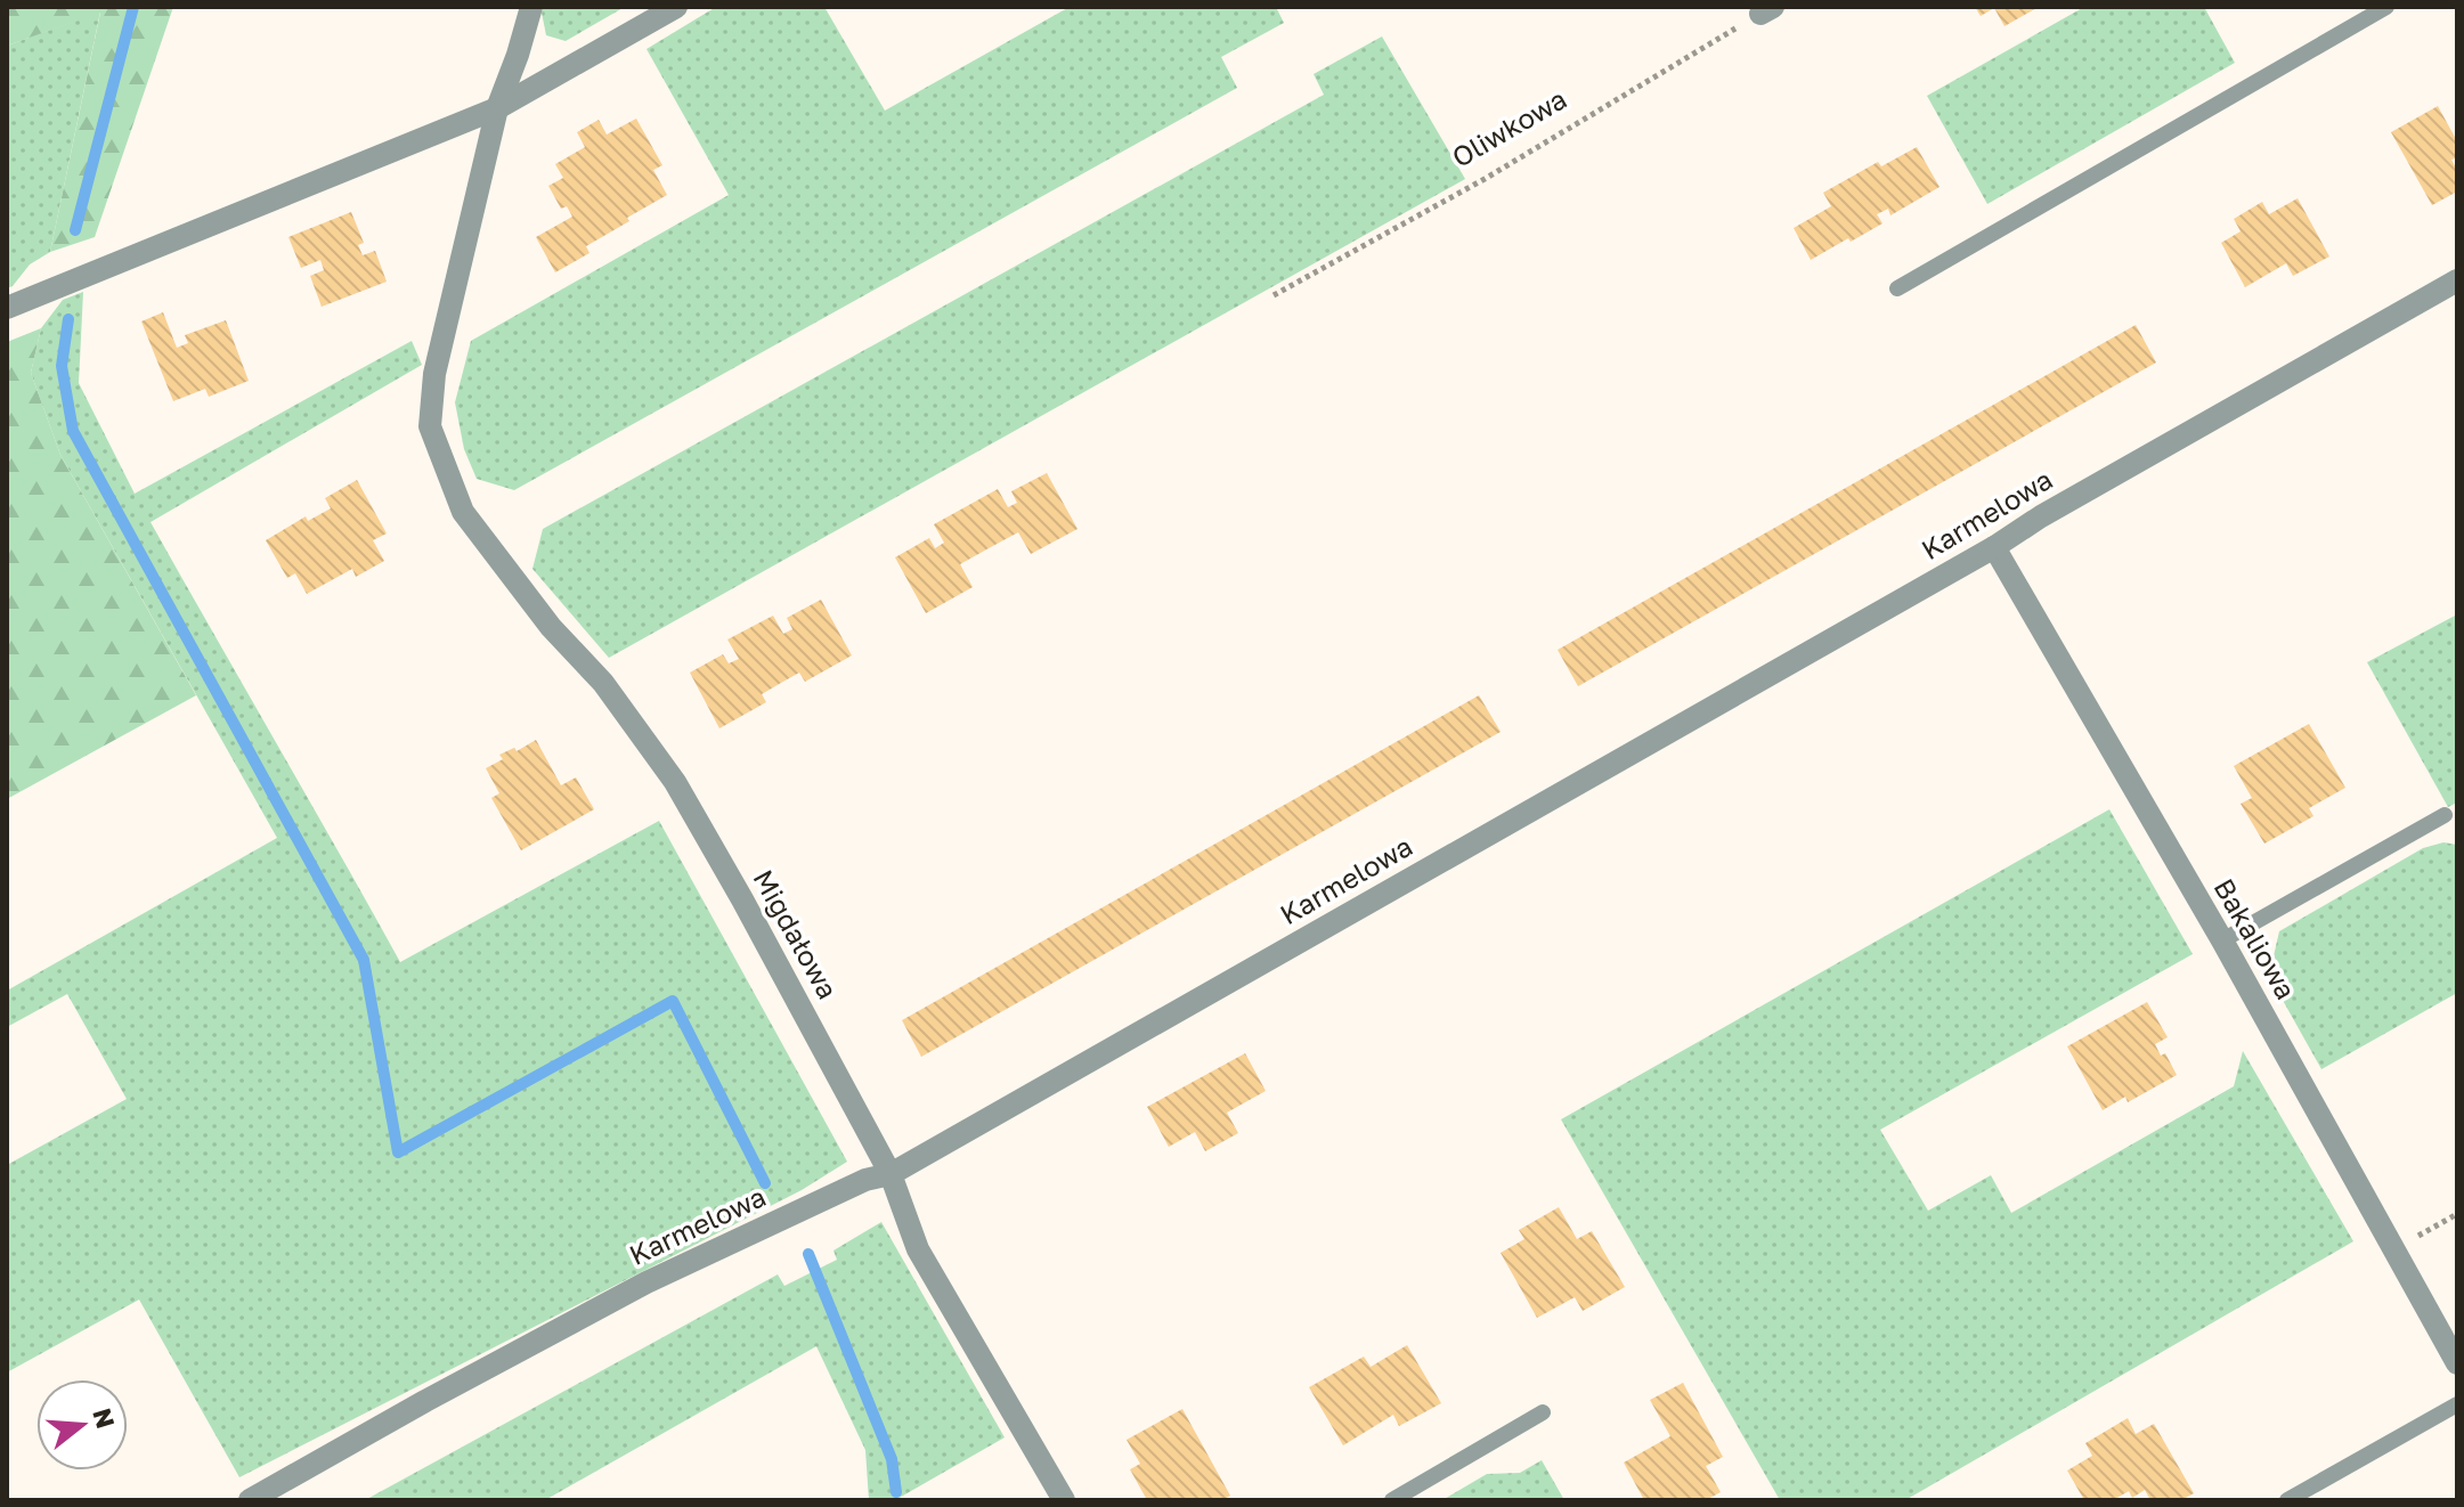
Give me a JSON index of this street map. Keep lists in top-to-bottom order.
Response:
{
  "streets": {
    "street": ["Karmelowa", "Migdałowa", "Bakaliowa"],
    "path": ["Oliwkowa"]
  },
  "crossings": [
    ["Karmelowa", "Migdałowa"],
    ["Karmelowa", "Bakaliowa"]
  ],
  "north": "right"
}
